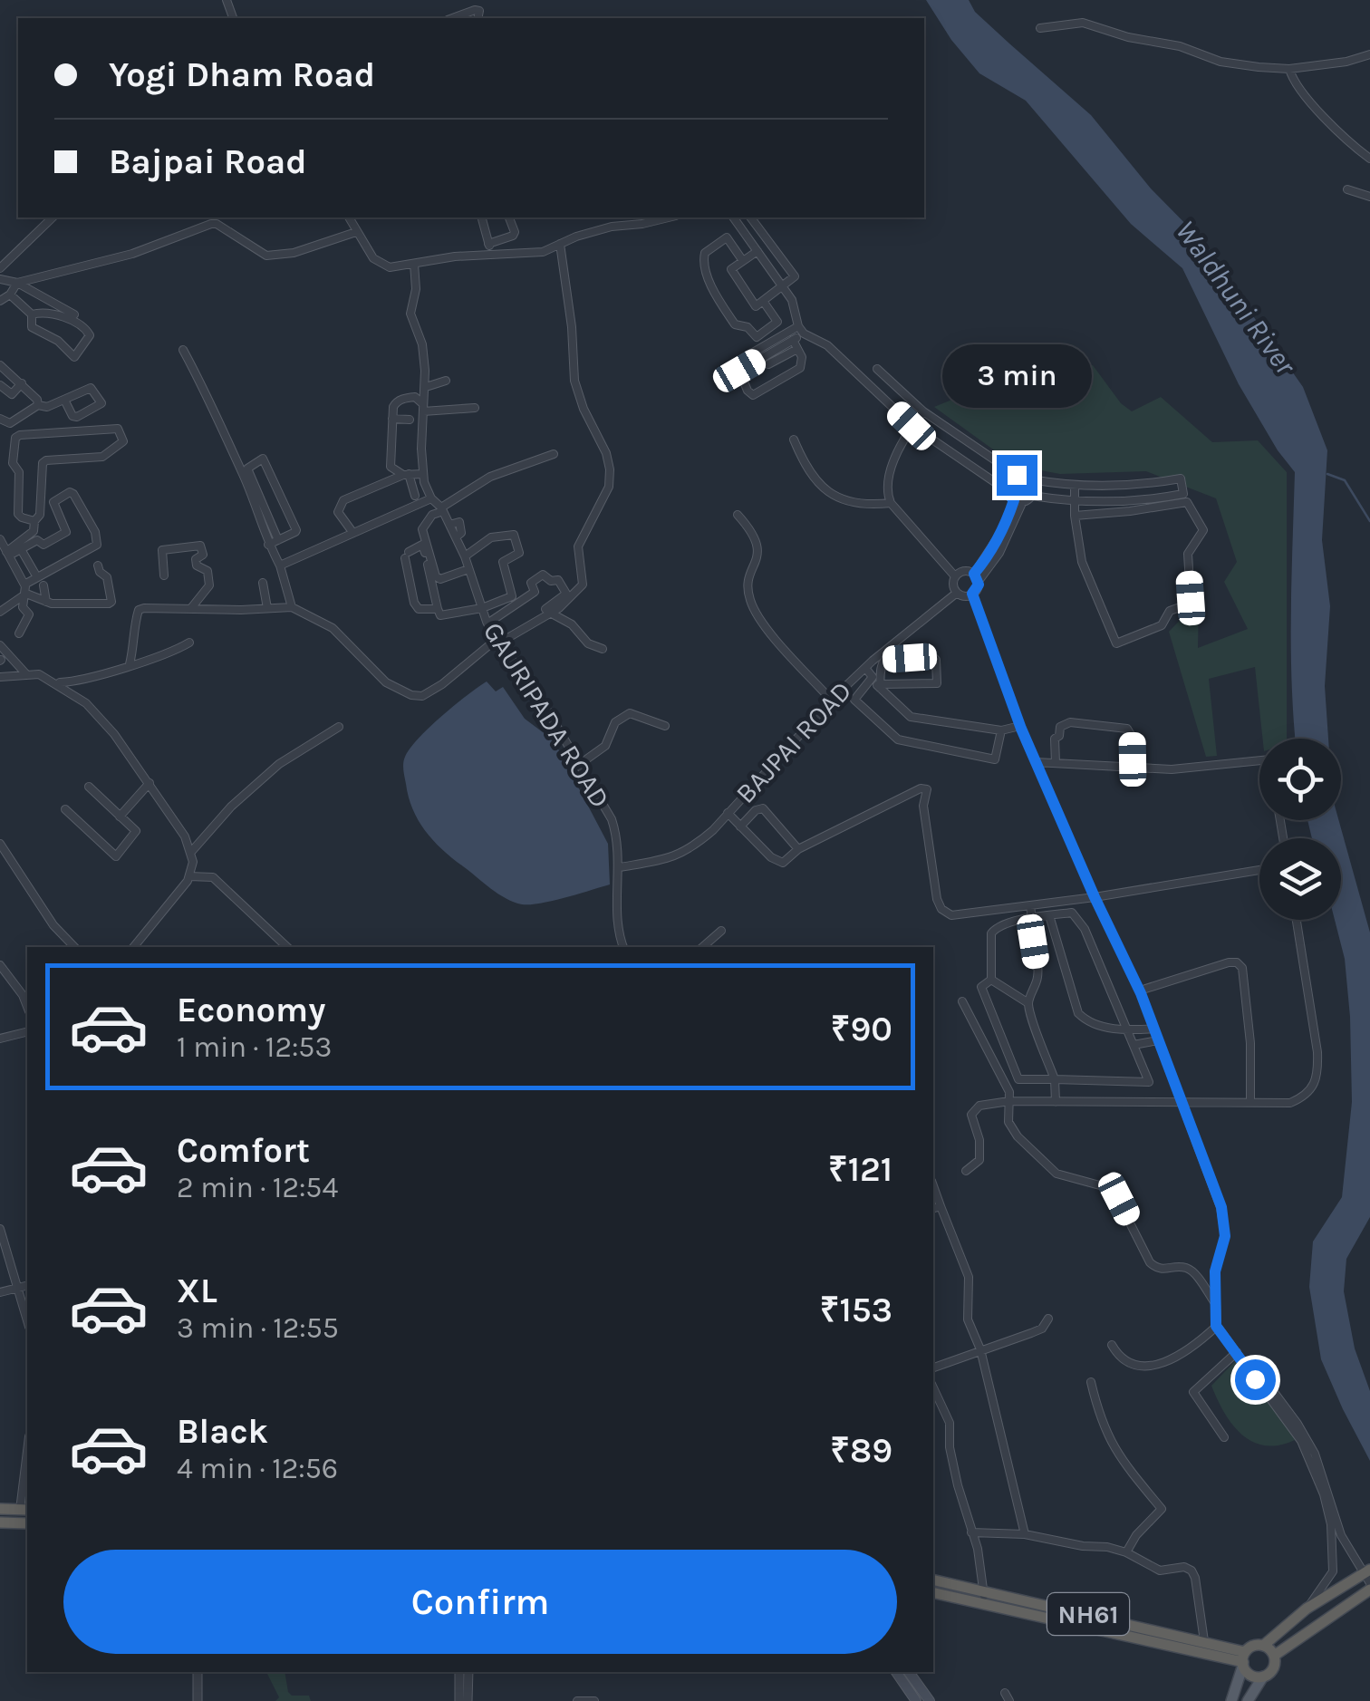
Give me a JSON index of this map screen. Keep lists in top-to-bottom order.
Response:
{
  "streets": {
    "highway": ["NH61"],
    "street": ["GAURIPADA ROAD", "BAJPAI ROAD"]
  },
  "crossings": [
    ["GAURIPADA ROAD", "BAJPAI ROAD"]
  ],
  "water": ["Waldhuni River"],
  "page": {
    "banner": ["Yogi Dham Road", "Bajpai Road"],
    "bubble": "3 min",
    "list": [
      {
        "name": "Economy",
        "note": "1 min · 12:53",
        "value": "₹90"
      },
      {
        "name": "Comfort",
        "note": "2 min · 12:54",
        "value": "₹121"
      },
      {
        "name": "XL",
        "note": "3 min · 12:55",
        "value": "₹153"
      },
      {
        "name": "Black",
        "note": "4 min · 12:56",
        "value": "₹89"
      }
    ],
    "buttons": "Confirm"
  }
}
